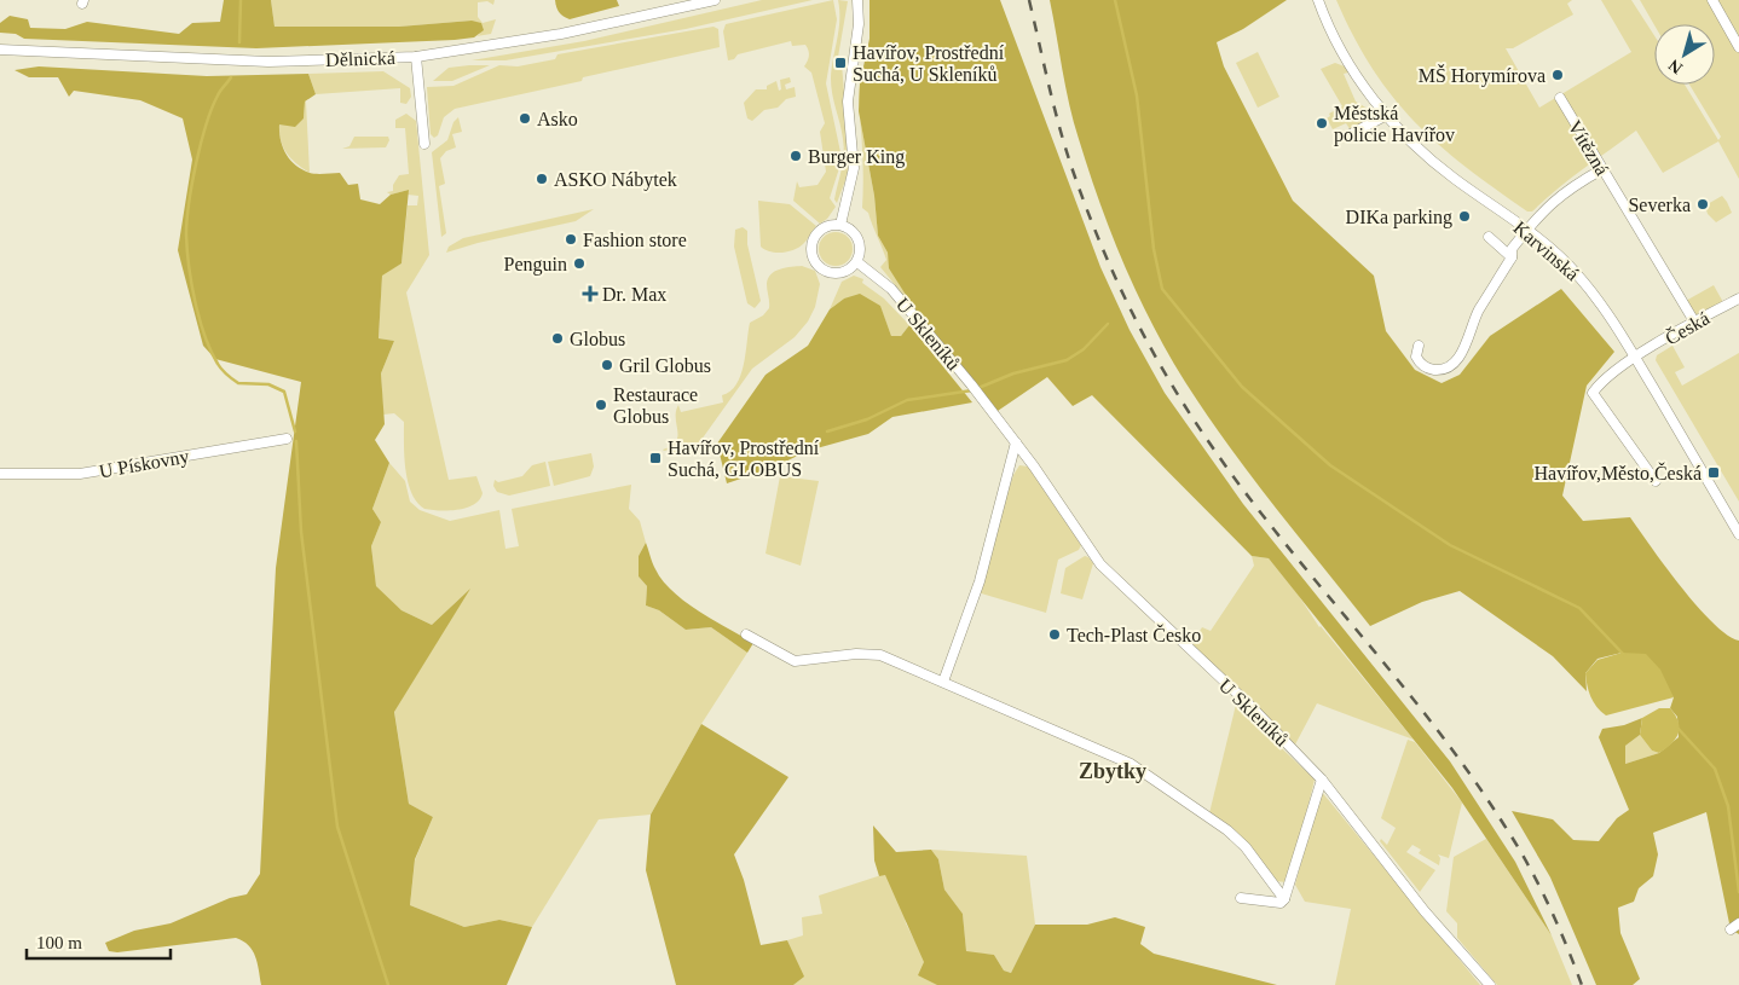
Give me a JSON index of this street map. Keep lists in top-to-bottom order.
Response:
{
  "streets": {
    "street": [
      "Dělnická",
      "Vítězná",
      "Karvinská",
      "Česká",
      "U Skleníků",
      "U Pískovny"
    ]
  },
  "crossings": [
    ["Vítězná", "Česká"],
    ["Karvinská", "Česká"]
  ],
  "districts": ["Zbytky"],
  "places": {
    "transit": ["Havířov, Prostřední Suchá, U Skleníků", "Havířov, Prostřední Suchá, GLOBUS", "Havířov,Město,Česká"],
    "other": [
      "MŠ Horymírova",
      "Asko",
      "Městská policie Havířov",
      "Burger King",
      "ASKO Nábytek",
      "Severka",
      "DIKa parking",
      "Fashion store",
      "Penguin",
      "Globus",
      "Gril Globus",
      "Restaurace Globus",
      "Tech-Plast Česko"
    ],
    "health": ["Dr. Max"]
  },
  "scale_bar": "100 m",
  "north": "bottom left"
}
